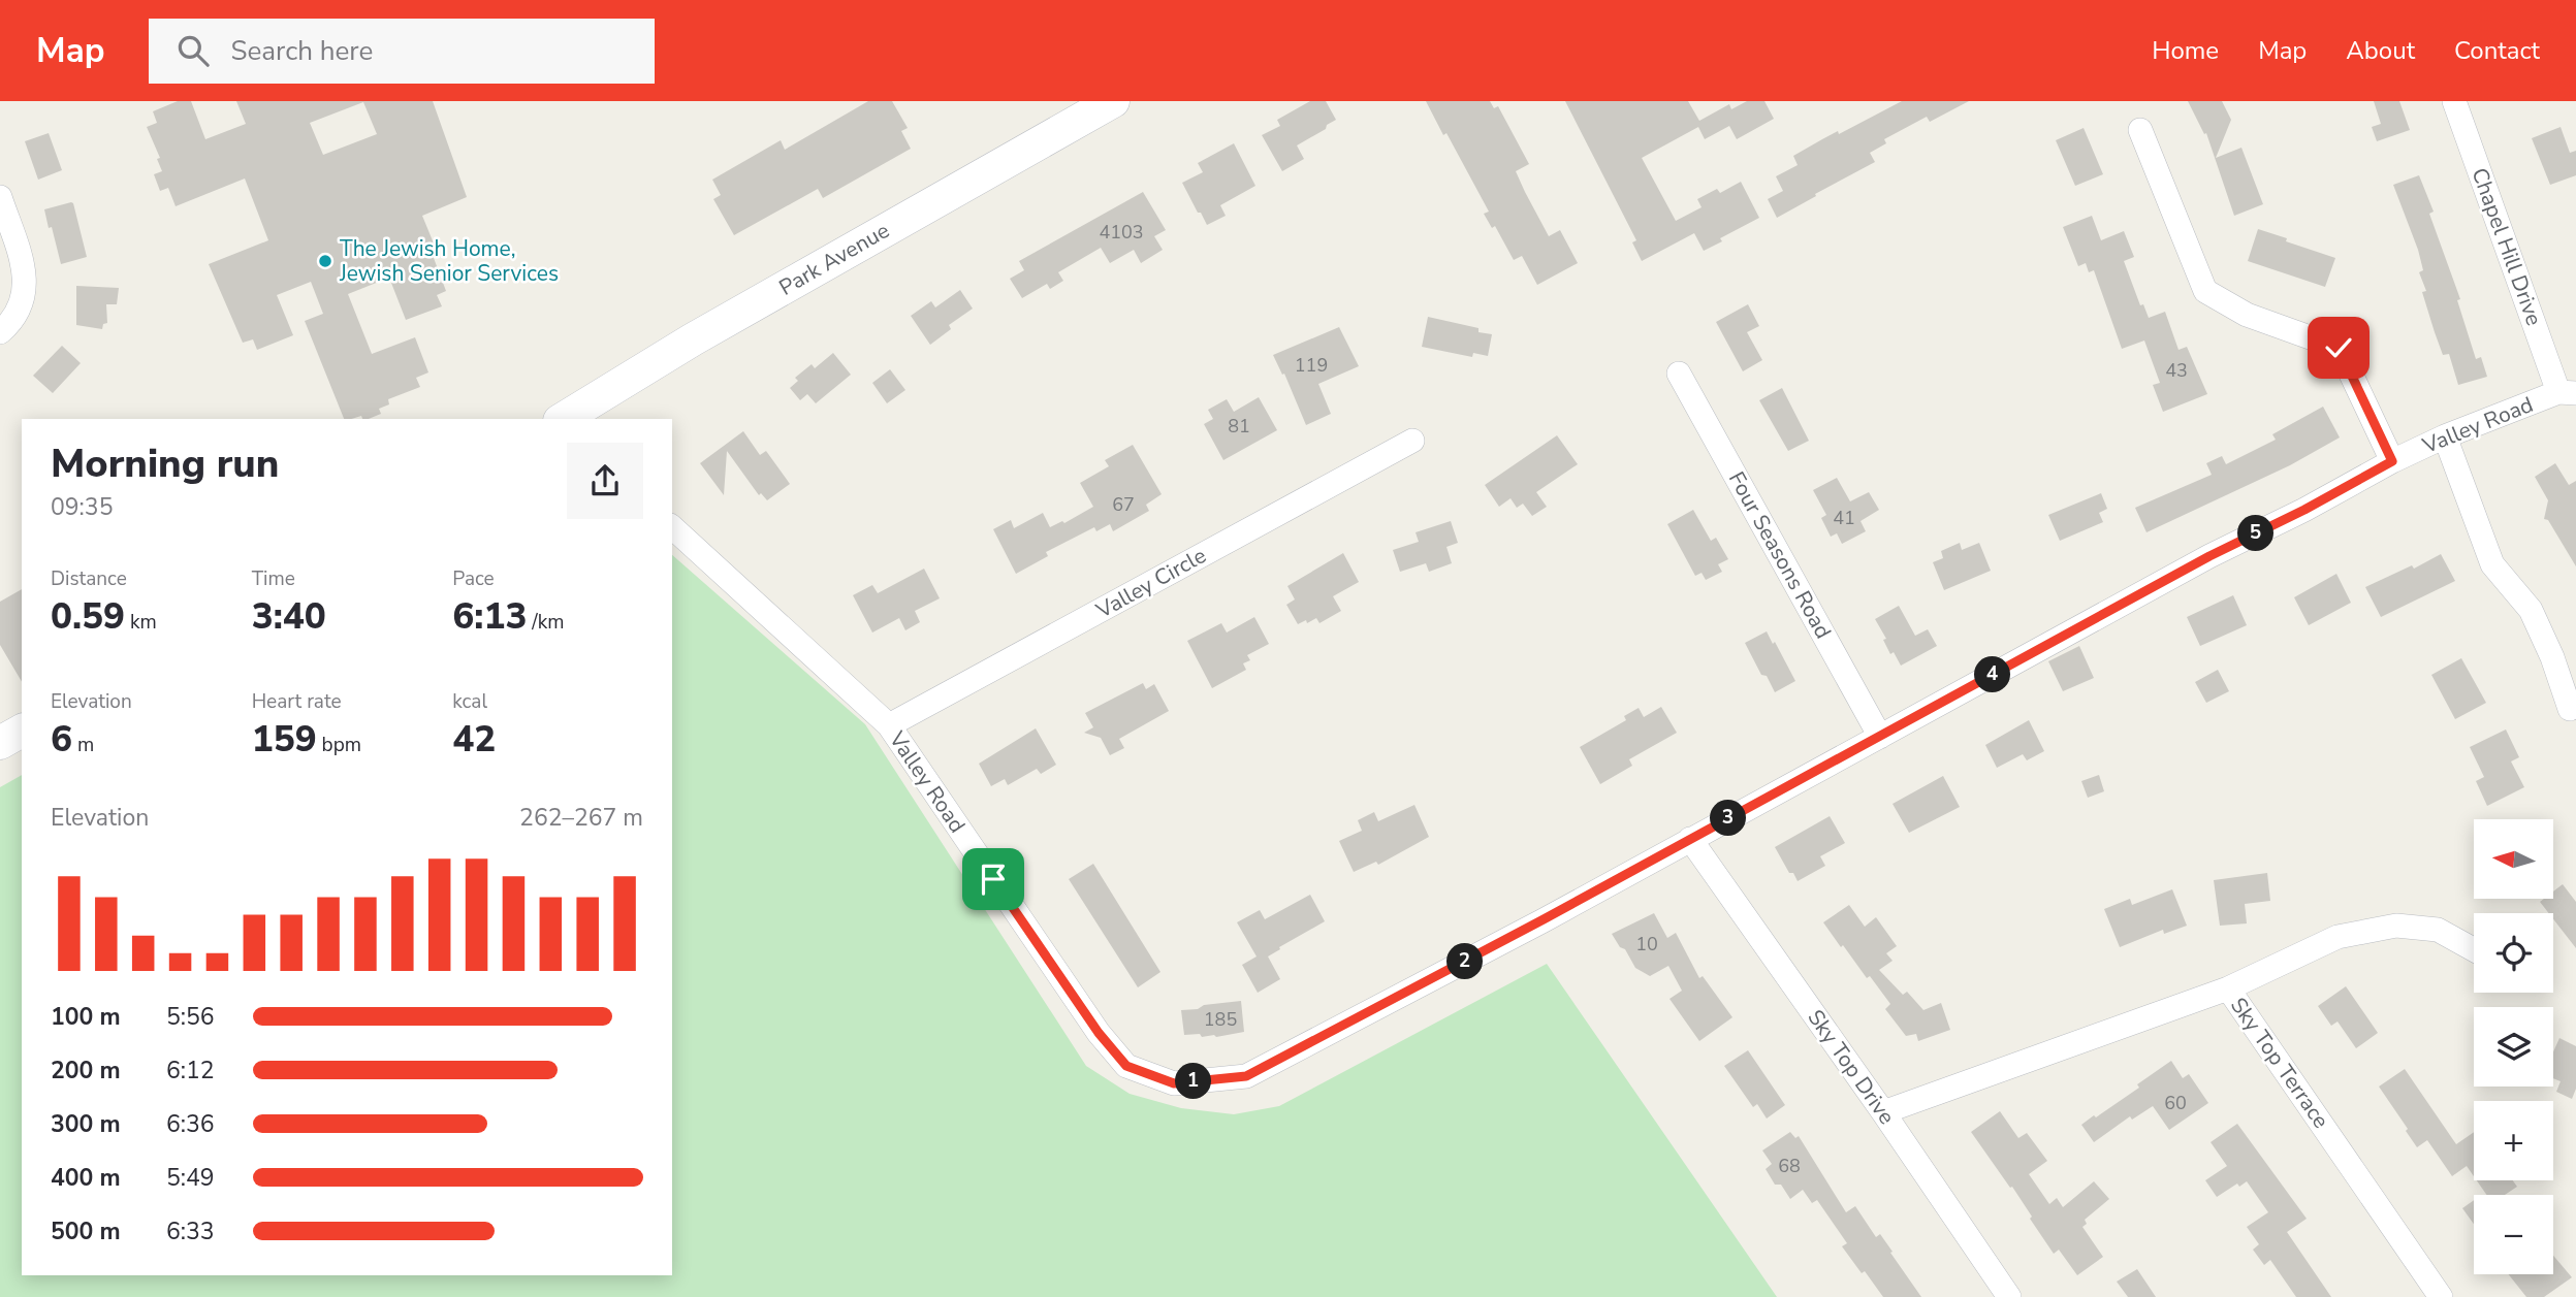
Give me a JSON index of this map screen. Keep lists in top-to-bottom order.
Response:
{
  "streets": {
    "main road": ["Park Avenue"],
    "street": [
      "Chapel Hill Drive",
      "Valley Road",
      "Four Seasons Road",
      "Valley Circle",
      "Sky Top Terrace",
      "Sky Top Drive"
    ]
  },
  "crossings": [
    ["Chapel Hill Drive", "Valley Road"],
    ["Valley Road", "Four Seasons Road"],
    ["Valley Road", "Valley Circle"],
    ["Valley Road", "Sky Top Drive"],
    ["Sky Top Terrace", "Sky Top Drive"]
  ],
  "places": ["The Jewish Home, Jewish Senior Services"],
  "house_numbers": [
    "4103",
    "119",
    "43",
    "81",
    "67",
    "41",
    "10",
    "185",
    "60",
    "68"
  ],
  "north": "left",
  "page": {
    "header": "Map",
    "search": "Search here",
    "nav": [
      "Home",
      "Map",
      "About",
      "Contact"
    ],
    "heading": ["Morning run", "09:35"],
    "pins": [
      "5",
      "4",
      "3",
      "2",
      "1"
    ],
    "stats": [
      ["Distance", "0.59 km"],
      ["Time", "3:40"],
      ["Pace", "6:13 /km"],
      ["Elevation", "6 m"],
      ["Heart rate", "159 bpm"],
      ["kcal", "42"]
    ],
    "chart": ["Elevation", "262–267 m"],
    "map_buttons": ["+", "−"],
    "list": [
      {
        "name": "100 m",
        "note": "5:56"
      },
      {
        "name": "200 m",
        "note": "6:12"
      },
      {
        "name": "300 m",
        "note": "6:36"
      },
      {
        "name": "400 m",
        "note": "5:49"
      },
      {
        "name": "500 m",
        "note": "6:33"
      }
    ]
  }
}
